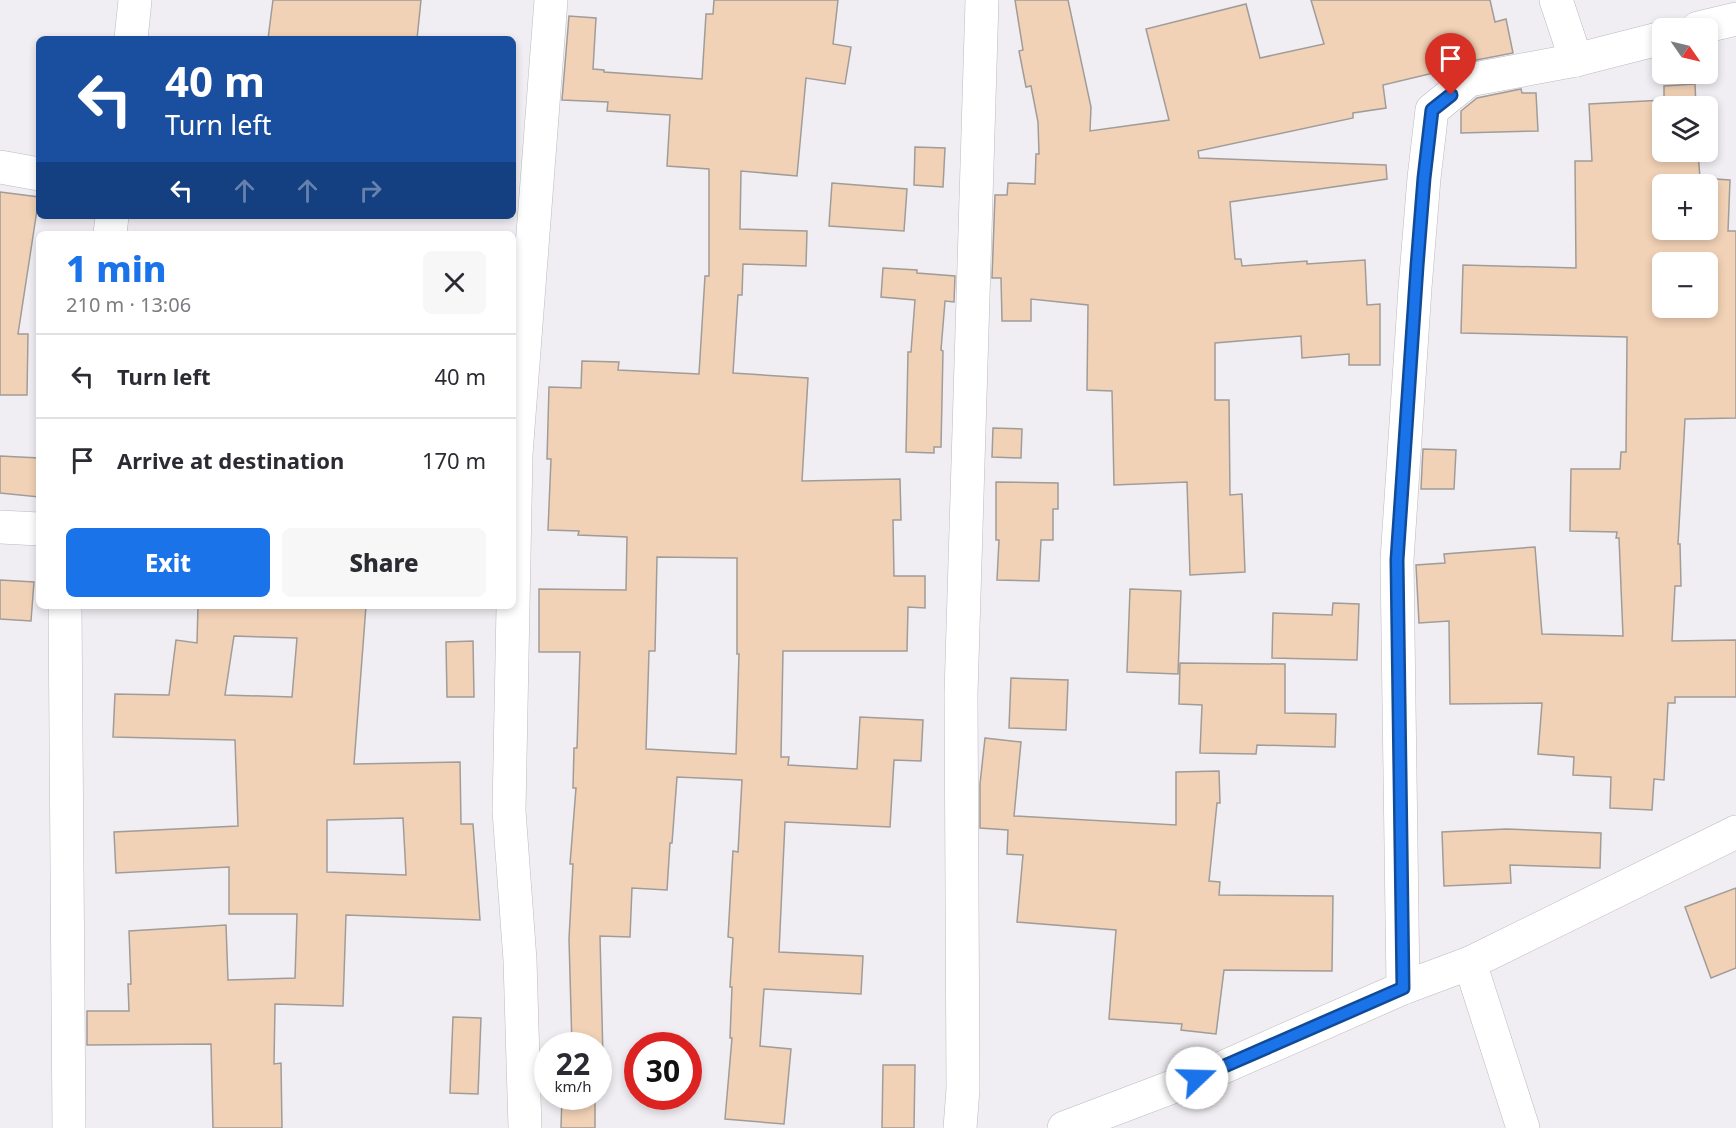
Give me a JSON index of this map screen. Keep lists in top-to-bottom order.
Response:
{
  "north": "bottom right",
  "page": {
    "map_buttons": ["+", "−"],
    "turn": ["40 m", "Turn left"],
    "heading": ["1 min", "210 m · 13:06"],
    "list": [
      {
        "name": "Turn left",
        "value": "40 m"
      },
      {
        "name": "Arrive at destination",
        "value": "170 m"
      }
    ],
    "buttons": ["Exit", "Share"],
    "speed": "22 km/h",
    "limit": "30"
  }
}
